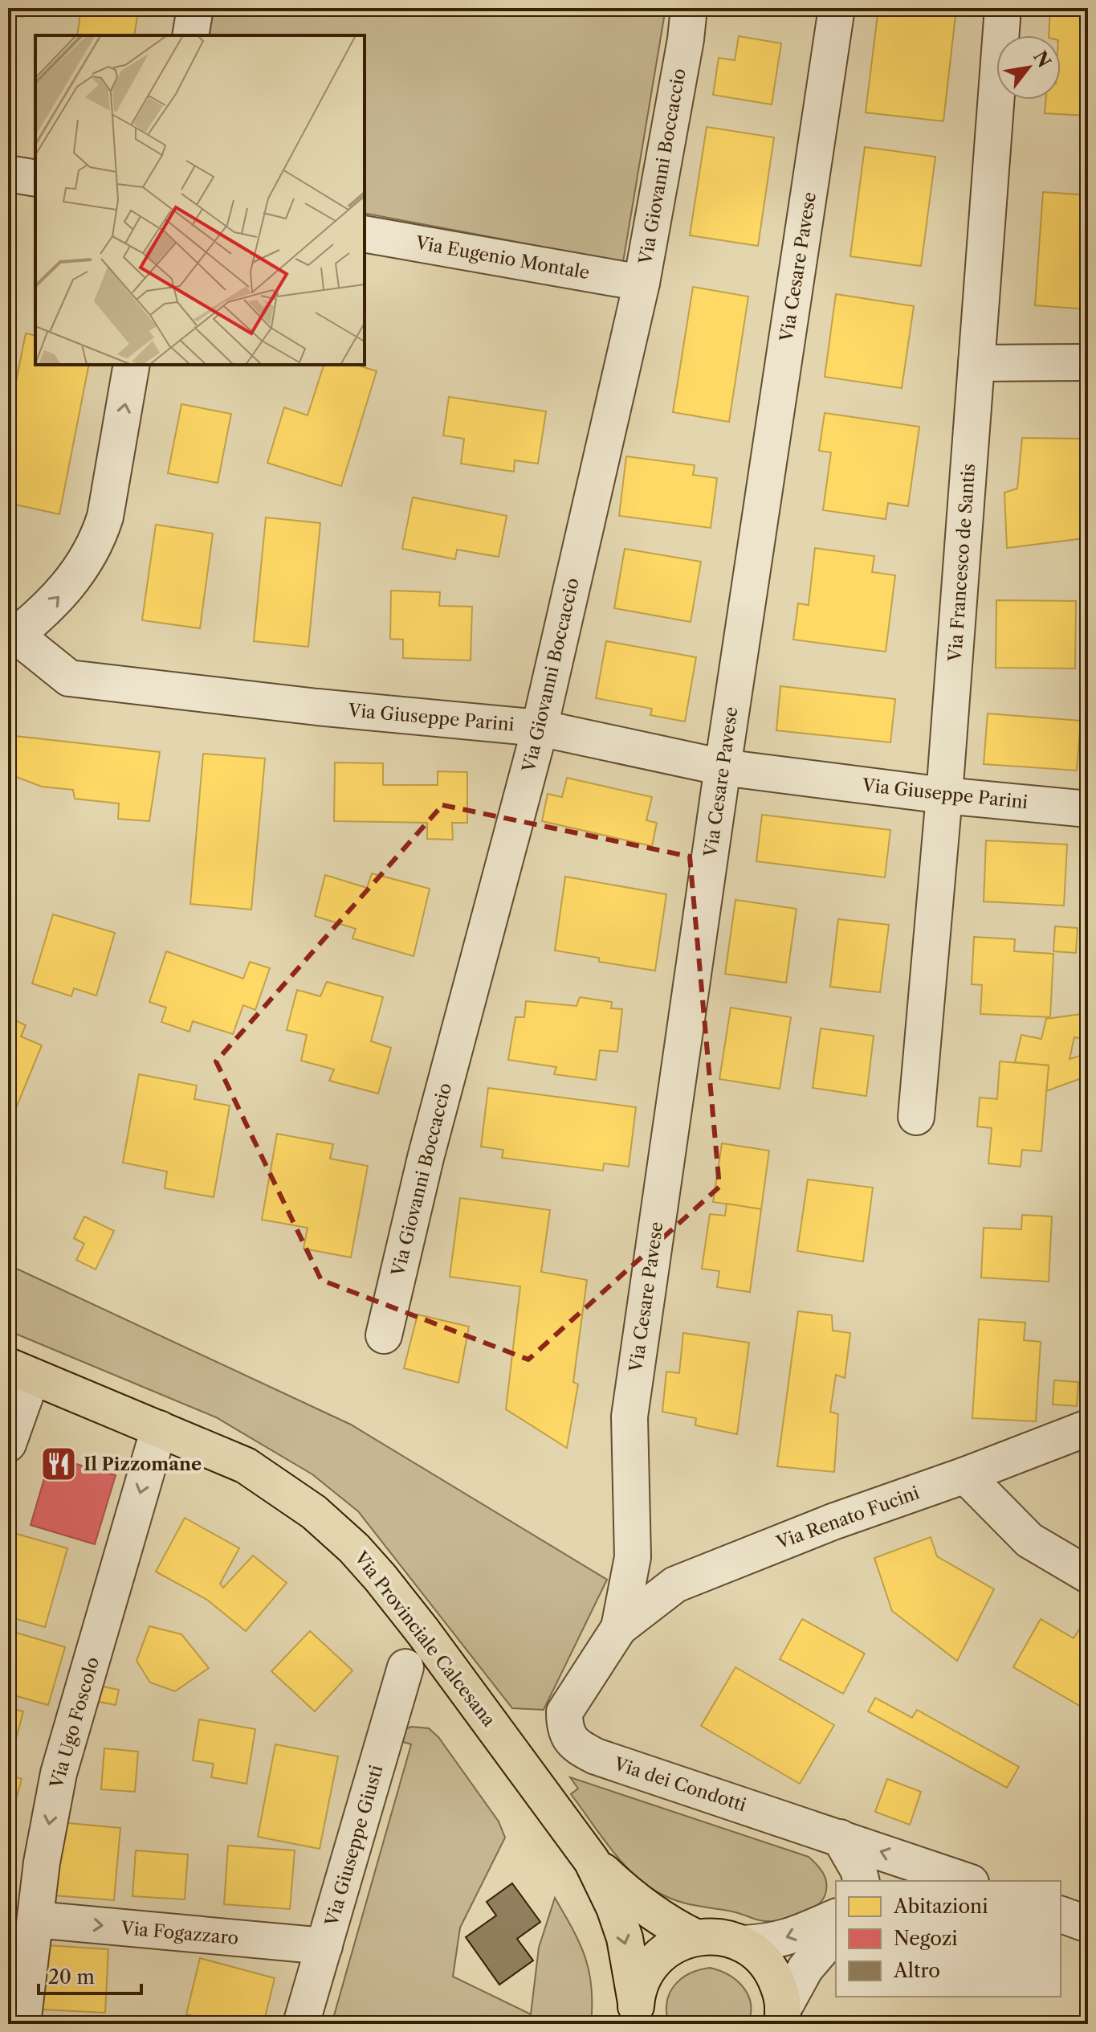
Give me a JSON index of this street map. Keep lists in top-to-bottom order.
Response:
{
  "streets": {
    "main road": ["Via Provinciale Calcesana"],
    "street": [
      "Via Giovanni Boccaccio",
      "Via Eugenio Montale",
      "Via Cesare Pavese",
      "Via Francesco de Santis",
      "Via Giuseppe Parini",
      "Via Renato Fucini",
      "Via Ugo Foscolo",
      "Via dei Condotti",
      "Via Giuseppe Giusti",
      "Via Fogazzaro"
    ]
  },
  "crossings": [
    ["Via Giovanni Boccaccio", "Via Eugenio Montale"],
    ["Via Giovanni Boccaccio", "Via Giuseppe Parini"],
    ["Via Cesare Pavese", "Via Giuseppe Parini"],
    ["Via Cesare Pavese", "Via Renato Fucini"],
    ["Via Cesare Pavese", "Via dei Condotti"],
    ["Via Francesco de Santis", "Via Giuseppe Parini"],
    ["Via Renato Fucini", "Via dei Condotti"],
    ["Via Provinciale Calcesana", "Via Ugo Foscolo"],
    ["Via Ugo Foscolo", "Via Fogazzaro"],
    ["Via Giuseppe Giusti", "Via Fogazzaro"]
  ],
  "one_way": ["Via Ugo Foscolo", "Via Fogazzaro"],
  "places": {
    "restaurant": ["Il Pizzomane"]
  },
  "legend": ["Abitazioni", "Negozi", "Altro"],
  "scale_bar": "20 m",
  "north": "top right"
}
